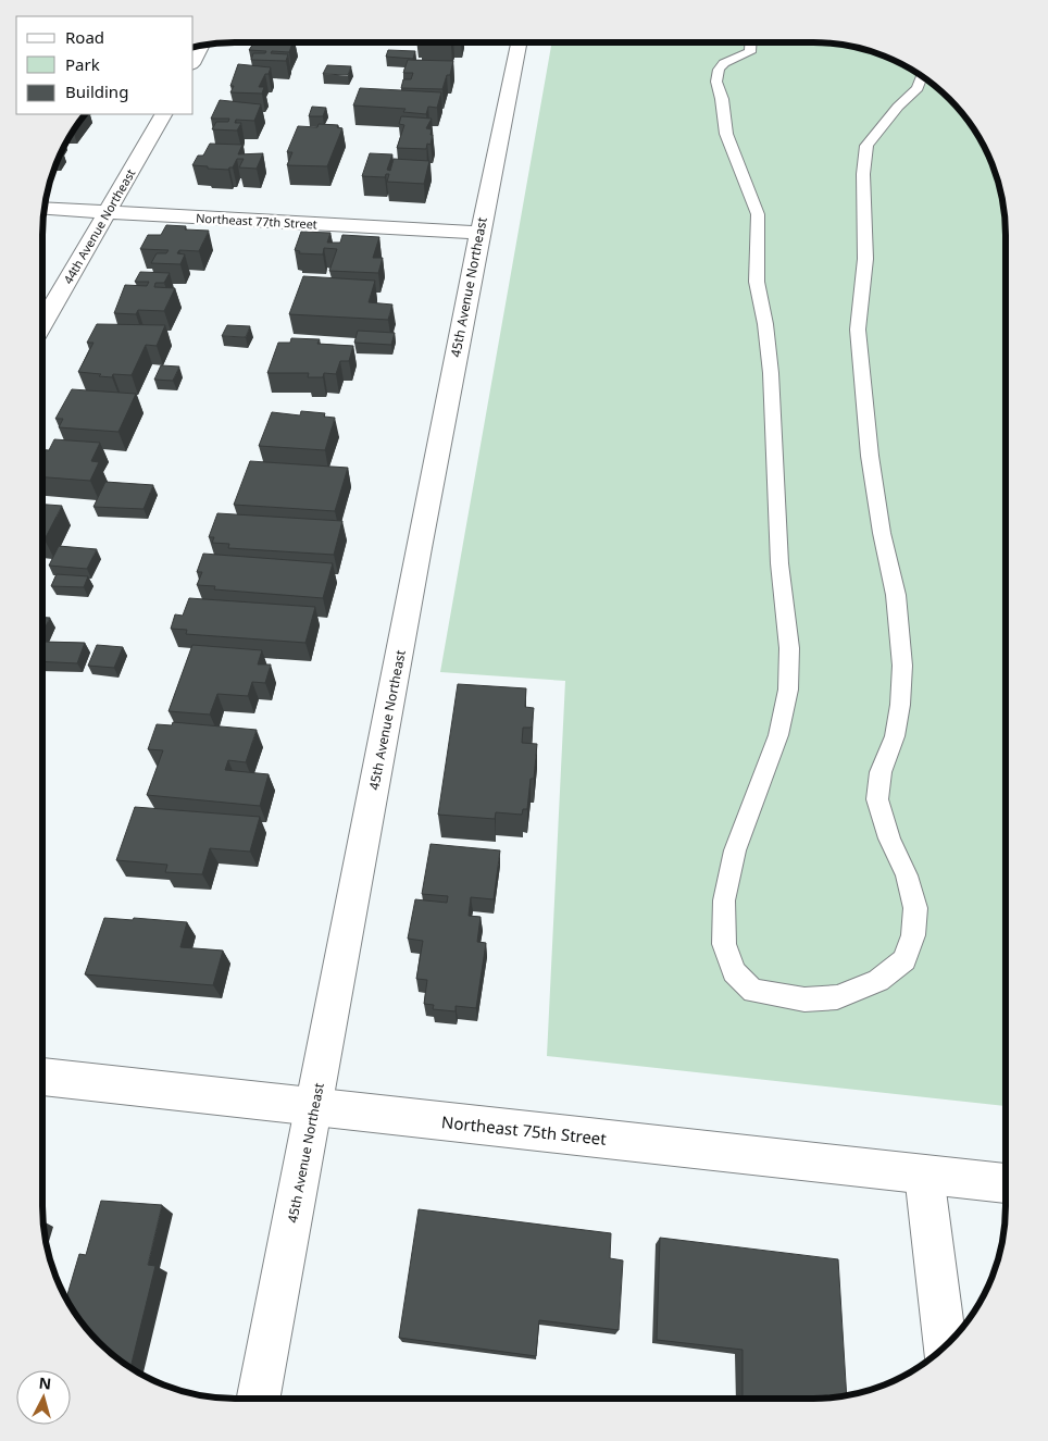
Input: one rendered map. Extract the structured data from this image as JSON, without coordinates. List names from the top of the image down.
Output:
{
  "streets": {
    "street": [
      "Northeast 77th Street",
      "44th Avenue Northeast",
      "45th Avenue Northeast",
      "Northeast 75th Street"
    ]
  },
  "crossings": [
    ["Northeast 77th Street", "44th Avenue Northeast"],
    ["Northeast 77th Street", "45th Avenue Northeast"],
    ["45th Avenue Northeast", "Northeast 75th Street"]
  ],
  "legend": ["Road", "Park", "Building"],
  "north": "top"
}
